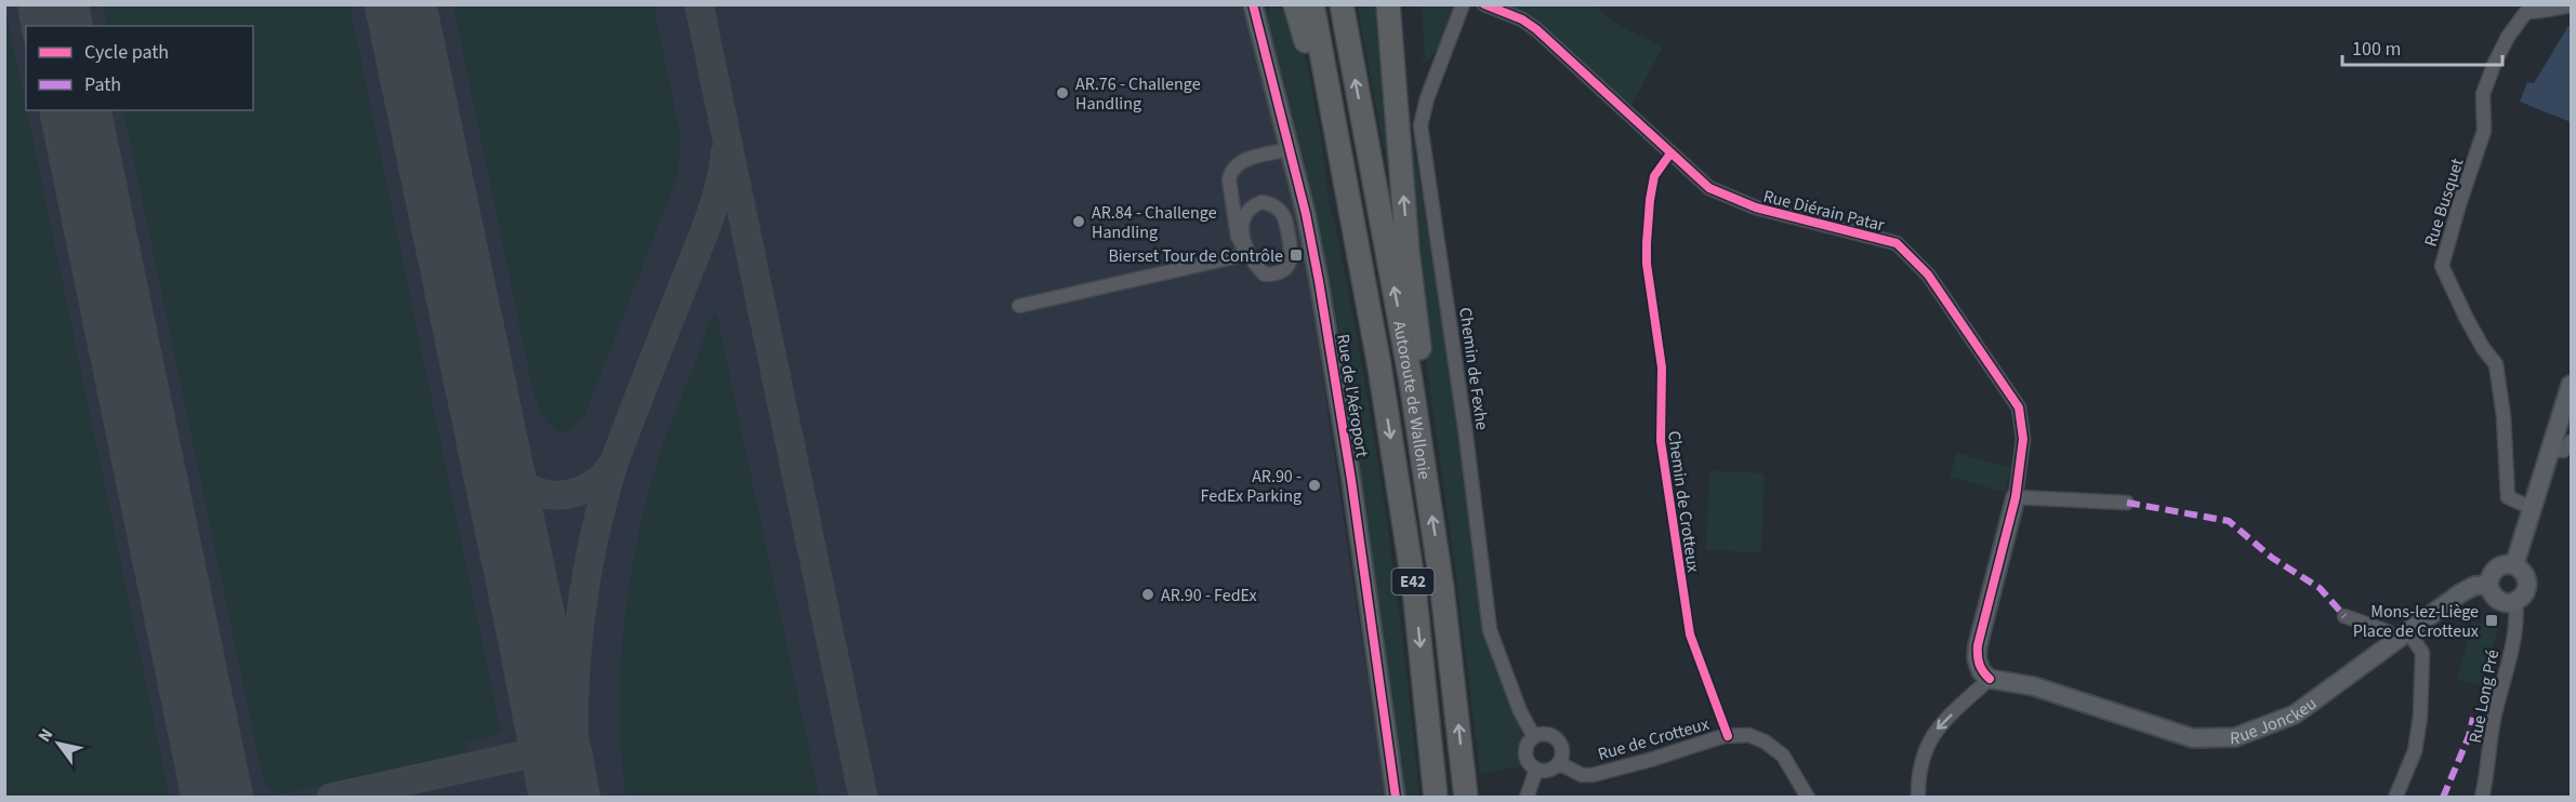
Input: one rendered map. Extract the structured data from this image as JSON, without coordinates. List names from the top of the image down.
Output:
{
  "streets": {
    "highway": ["Autoroute de Wallonie", "E42"],
    "street": [
      "Rue Busquet",
      "Rue Diérain Patar",
      "Chemin de Fexhe",
      "Rue de l'Aéroport",
      "Rue Long Pré",
      "Rue Jonckeu",
      "Rue de Crotteux"
    ],
    "cycle path": ["Chemin de Crotteux"]
  },
  "crossings": [
    ["Rue Diérain Patar", "Rue Jonckeu"],
    ["Chemin de Fexhe", "Rue de Crotteux"],
    ["Rue Long Pré", "Rue Jonckeu"]
  ],
  "places": {
    "other": [
      "AR.76 - Challenge Handling",
      "AR.84 - Challenge Handling",
      "AR.90 - FedEx Parking",
      "AR.90 - FedEx"
    ],
    "transit": ["Bierset Tour de Contrôle", "Mons-lez-Liège Place de Crotteux"]
  },
  "legend": ["Cycle path", "Path"],
  "scale_bar": "100 m",
  "north": "top left"
}
